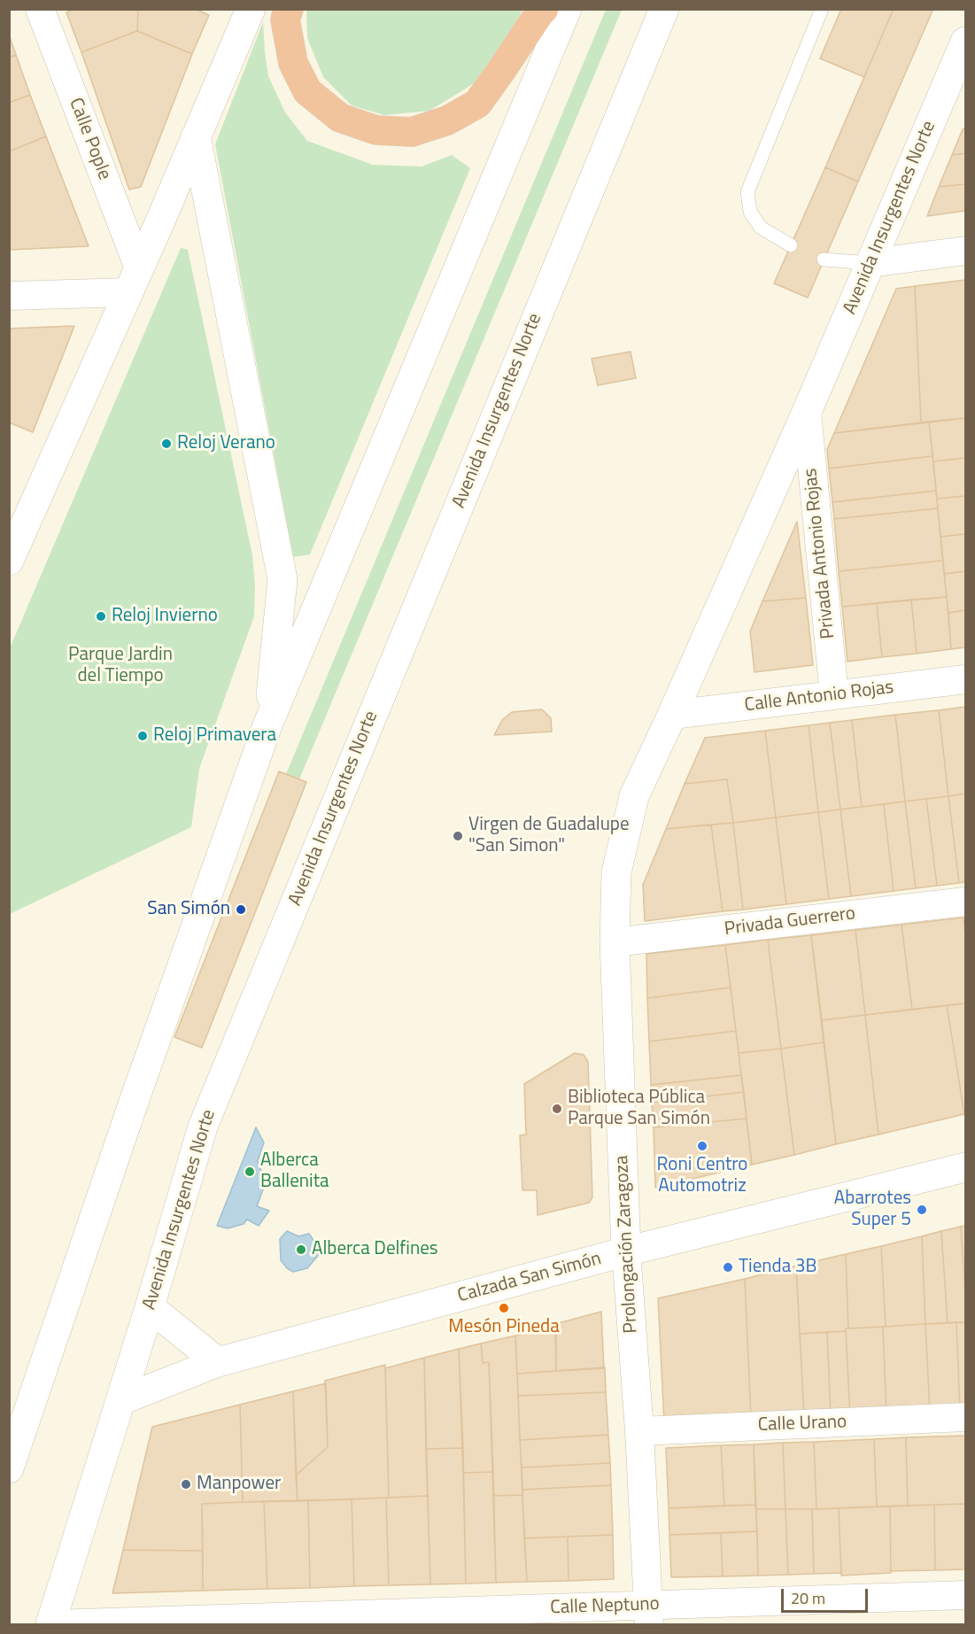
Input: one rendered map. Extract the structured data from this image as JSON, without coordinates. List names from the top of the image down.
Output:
{
  "streets": {
    "main road": ["Avenida Insurgentes Norte", "Prolongación Zaragoza", "Calzada San Simón"],
    "street": [
      "Calle Pople",
      "Privada Antonio Rojas",
      "Calle Antonio Rojas",
      "Privada Guerrero",
      "Calle Urano",
      "Calle Neptuno"
    ]
  },
  "crossings": [
    ["Avenida Insurgentes Norte", "Privada Antonio Rojas"],
    ["Avenida Insurgentes Norte", "Calle Antonio Rojas"],
    ["Avenida Insurgentes Norte", "Prolongación Zaragoza"],
    ["Avenida Insurgentes Norte", "Calzada San Simón"],
    ["Avenida Insurgentes Norte", "Calle Neptuno"],
    ["Privada Antonio Rojas", "Calle Antonio Rojas"],
    ["Calle Antonio Rojas", "Prolongación Zaragoza"],
    ["Privada Guerrero", "Prolongación Zaragoza"],
    ["Prolongación Zaragoza", "Calzada San Simón"],
    ["Prolongación Zaragoza", "Calle Urano"],
    ["Prolongación Zaragoza", "Calle Neptuno"]
  ],
  "parks": ["Parque Jardin del Tiempo"],
  "places": [
    "Reloj Verano",
    "Reloj Invierno",
    "Reloj Primavera",
    "Virgen de Guadalupe \"San Simon\"",
    "San Simón",
    "Biblioteca Pública Parque San Simón",
    "Roni Centro Automotriz",
    "Alberca Ballenita",
    "Abarrotes Super 5",
    "Alberca Delfines",
    "Tienda 3B",
    "Mesón Pineda",
    "Manpower"
  ],
  "scale_bar": "20 m"
}
